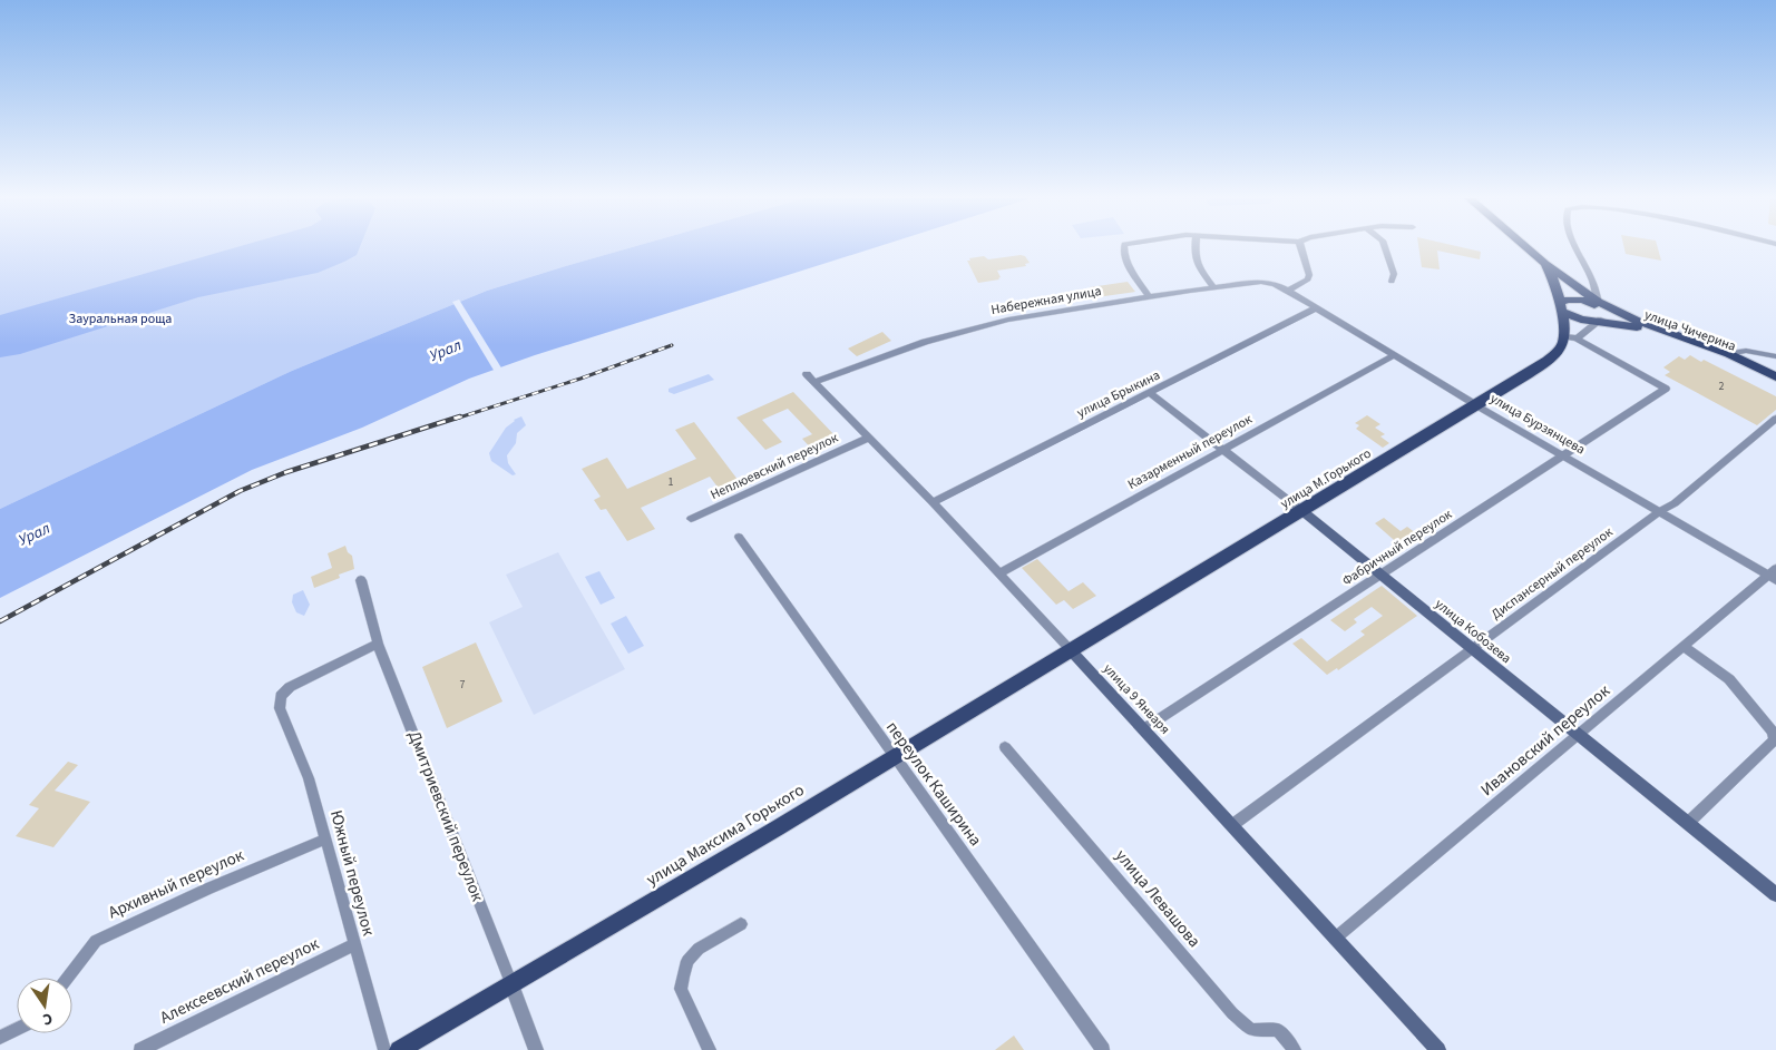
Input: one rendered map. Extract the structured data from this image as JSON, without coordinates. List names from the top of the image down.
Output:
{
  "streets": {
    "main road": [
      "улица Чичерина",
      "улица М.Горького",
      "улица Кобозева",
      "улица 9 Января",
      "улица Максима Горького"
    ],
    "street": [
      "Набережная улица",
      "улица Брыкина",
      "улица Бурзянцева",
      "Казарменный переулок",
      "Неплюевский переулок",
      "Фабричный переулок",
      "Диспансерный переулок",
      "Ивановский переулок",
      "переулок Каширина",
      "Дмитриевский переулок",
      "Южный переулок",
      "Архивный переулок",
      "улица Левашова",
      "Алексеевский переулок"
    ]
  },
  "crossings": [
    ["Набережная улица", "улица Бурзянцева"],
    ["Набережная улица", "улица 9 Января"],
    ["улица Брыкина", "улица Бурзянцева"],
    ["улица Брыкина", "улица Кобозева"],
    ["улица Брыкина", "улица 9 Января"],
    ["улица Бурзянцева", "Казарменный переулок"],
    ["улица Бурзянцева", "улица М.Горького"],
    ["улица Бурзянцева", "Фабричный переулок"],
    ["улица Бурзянцева", "Диспансерный переулок"],
    ["улица Бурзянцева", "Ивановский переулок"],
    ["Казарменный переулок", "улица Кобозева"],
    ["Казарменный переулок", "улица 9 Января"],
    ["Неплюевский переулок", "улица 9 Января"],
    ["улица М.Горького", "улица Кобозева"],
    ["улица М.Горького", "улица 9 Января"],
    ["улица М.Горького", "улица Максима Горького"],
    ["Фабричный переулок", "улица Кобозева"],
    ["Фабричный переулок", "улица 9 Января"],
    ["Диспансерный переулок", "улица Кобозева"],
    ["Диспансерный переулок", "улица 9 Января"],
    ["улица Кобозева", "Ивановский переулок"],
    ["улица 9 Января", "Ивановский переулок"],
    ["улица 9 Января", "улица Максима Горького"],
    ["переулок Каширина", "улица Максима Горького"],
    ["Дмитриевский переулок", "улица Максима Горького"],
    ["Южный переулок", "Архивный переулок"],
    ["Южный переулок", "Алексеевский переулок"]
  ],
  "water": ["Урал"],
  "parks": ["Зауральная роща"],
  "house_numbers": ["2", "1", "7"],
  "north": "bottom"
}
